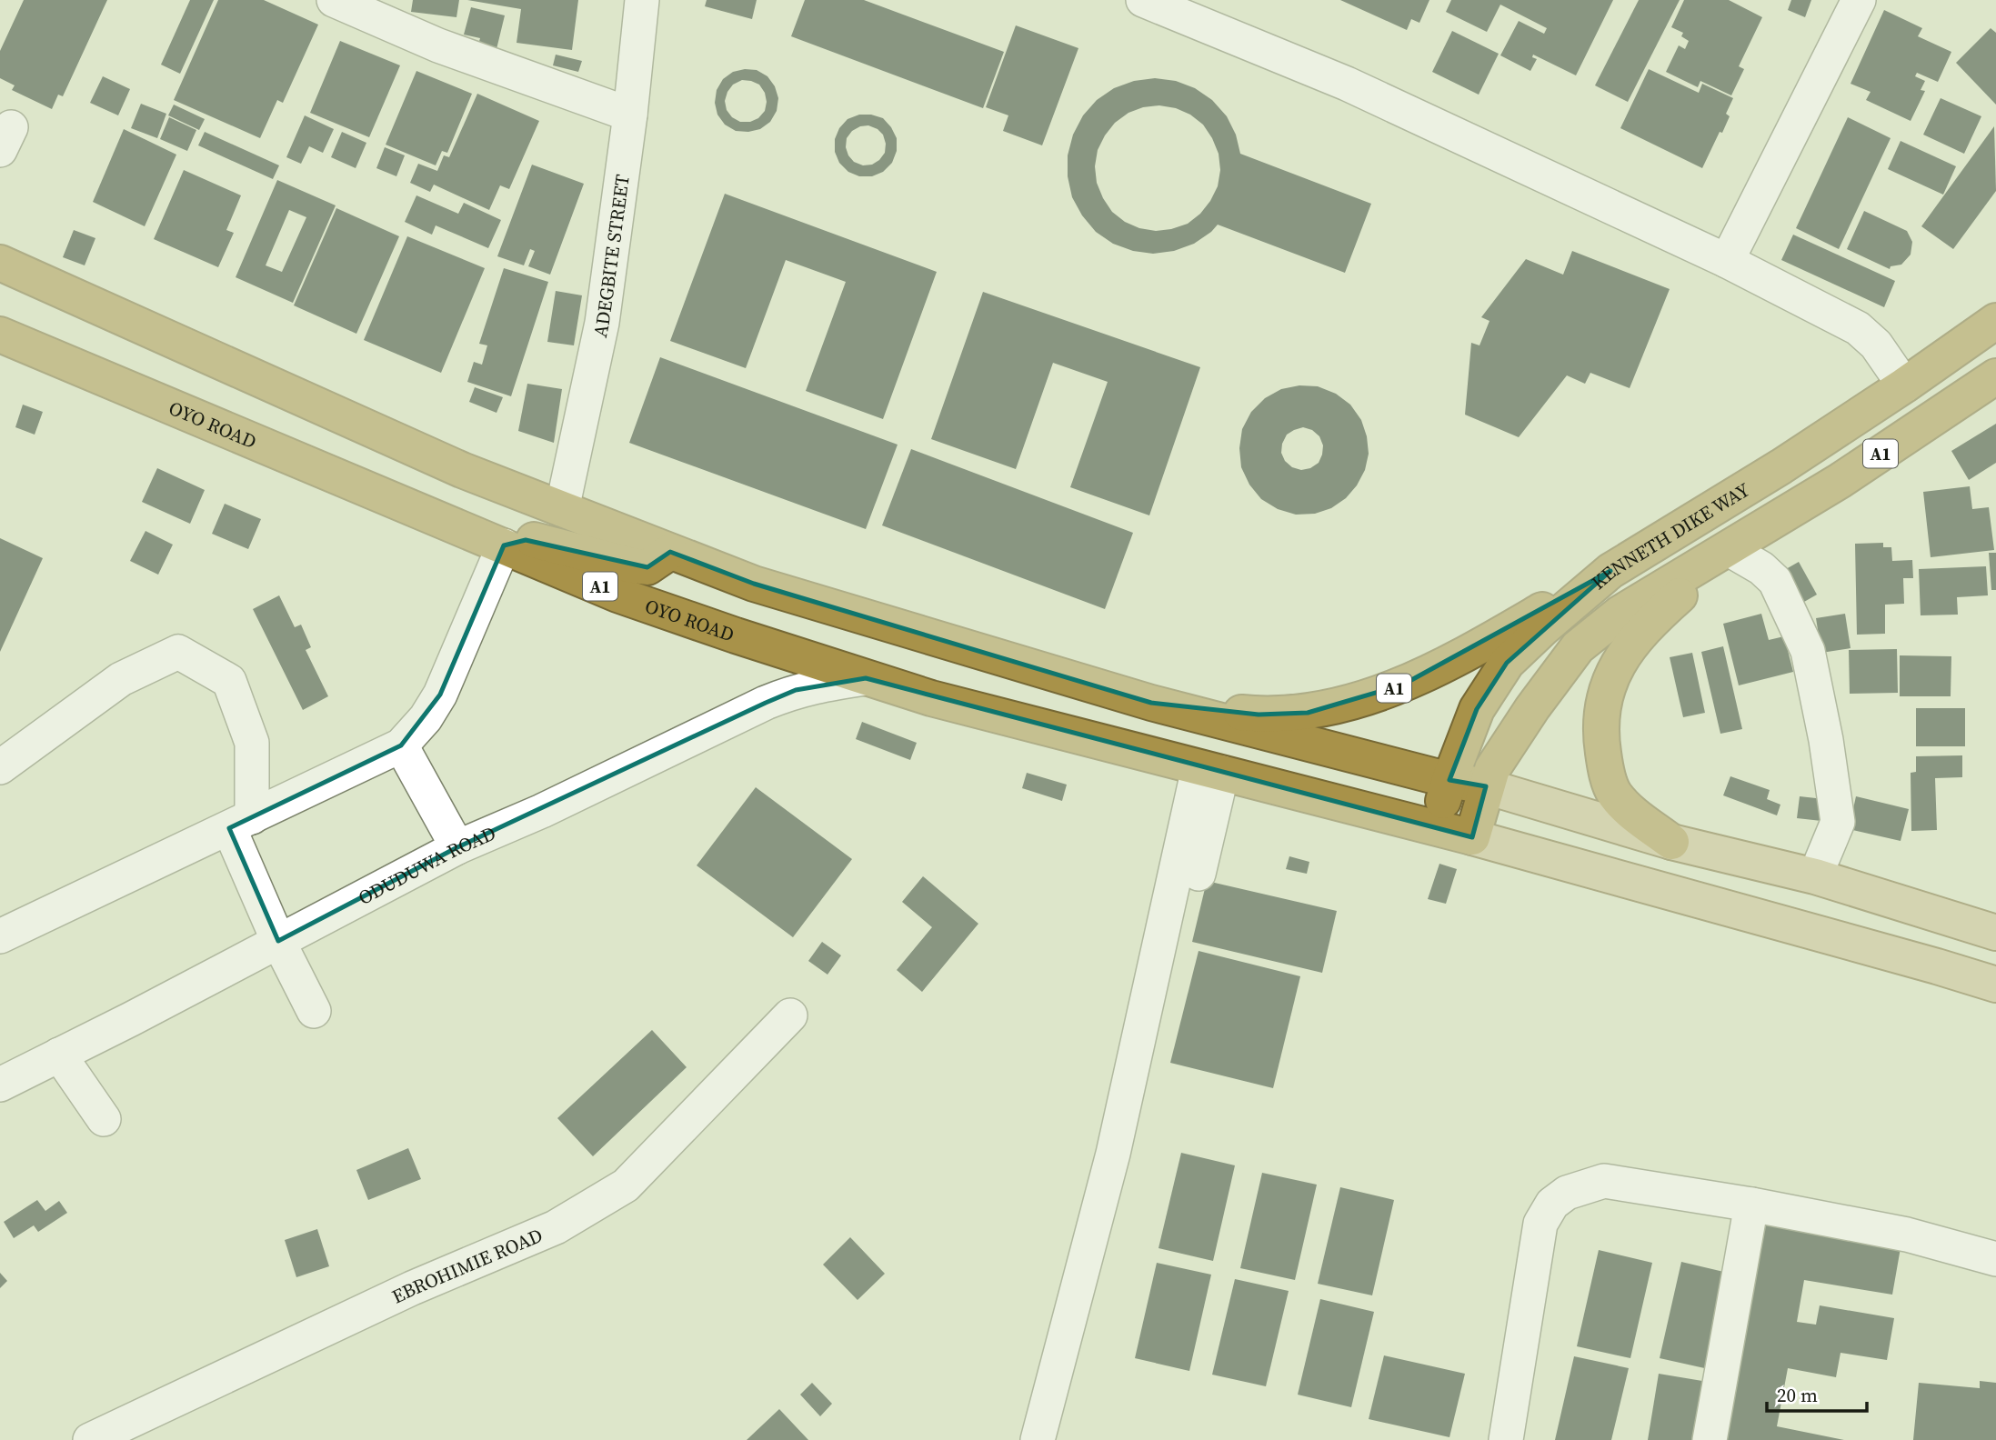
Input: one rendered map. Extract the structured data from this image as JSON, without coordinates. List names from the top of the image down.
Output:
{
  "streets": {
    "highway": ["OYO ROAD", "A1", "KENNETH DIKE WAY"],
    "street": ["ADEGBITE STREET", "ODUDUWA ROAD", "EBROHIMIE ROAD"]
  },
  "crossings": [
    ["ADEGBITE STREET", "A1"],
    ["OYO ROAD", "A1"],
    ["OYO ROAD", "ODUDUWA ROAD"],
    ["A1", "KENNETH DIKE WAY"]
  ],
  "scale_bar": "20 m"
}
